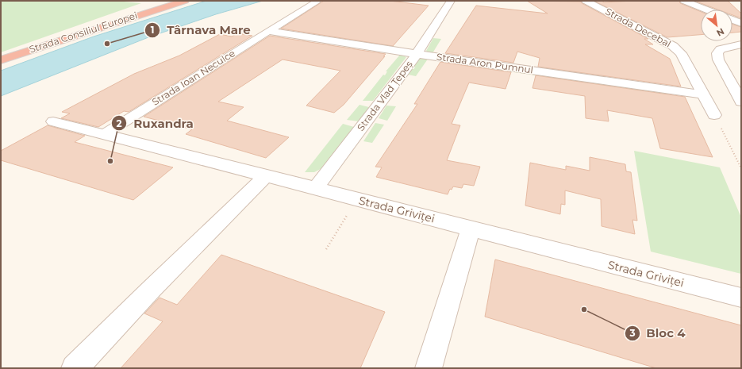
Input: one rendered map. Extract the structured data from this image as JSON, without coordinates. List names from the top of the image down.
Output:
{
  "streets": {
    "highway": ["Strada Consiliul Europei"],
    "street": [
      "Strada Decebal",
      "Strada Aron Pumnul",
      "Strada Ioan Neculce",
      "Strada Vlad Țepeș",
      "Strada Griviței"
    ]
  },
  "crossings": [
    ["Strada Decebal", "Strada Aron Pumnul"],
    ["Strada Aron Pumnul", "Strada Ioan Neculce"],
    ["Strada Aron Pumnul", "Strada Vlad Țepeș"],
    ["Strada Ioan Neculce", "Strada Griviței"],
    ["Strada Vlad Țepeș", "Strada Griviței"]
  ],
  "places": ["Târnava Mare", "Ruxandra", "Bloc 4"],
  "north": "bottom right"
}
